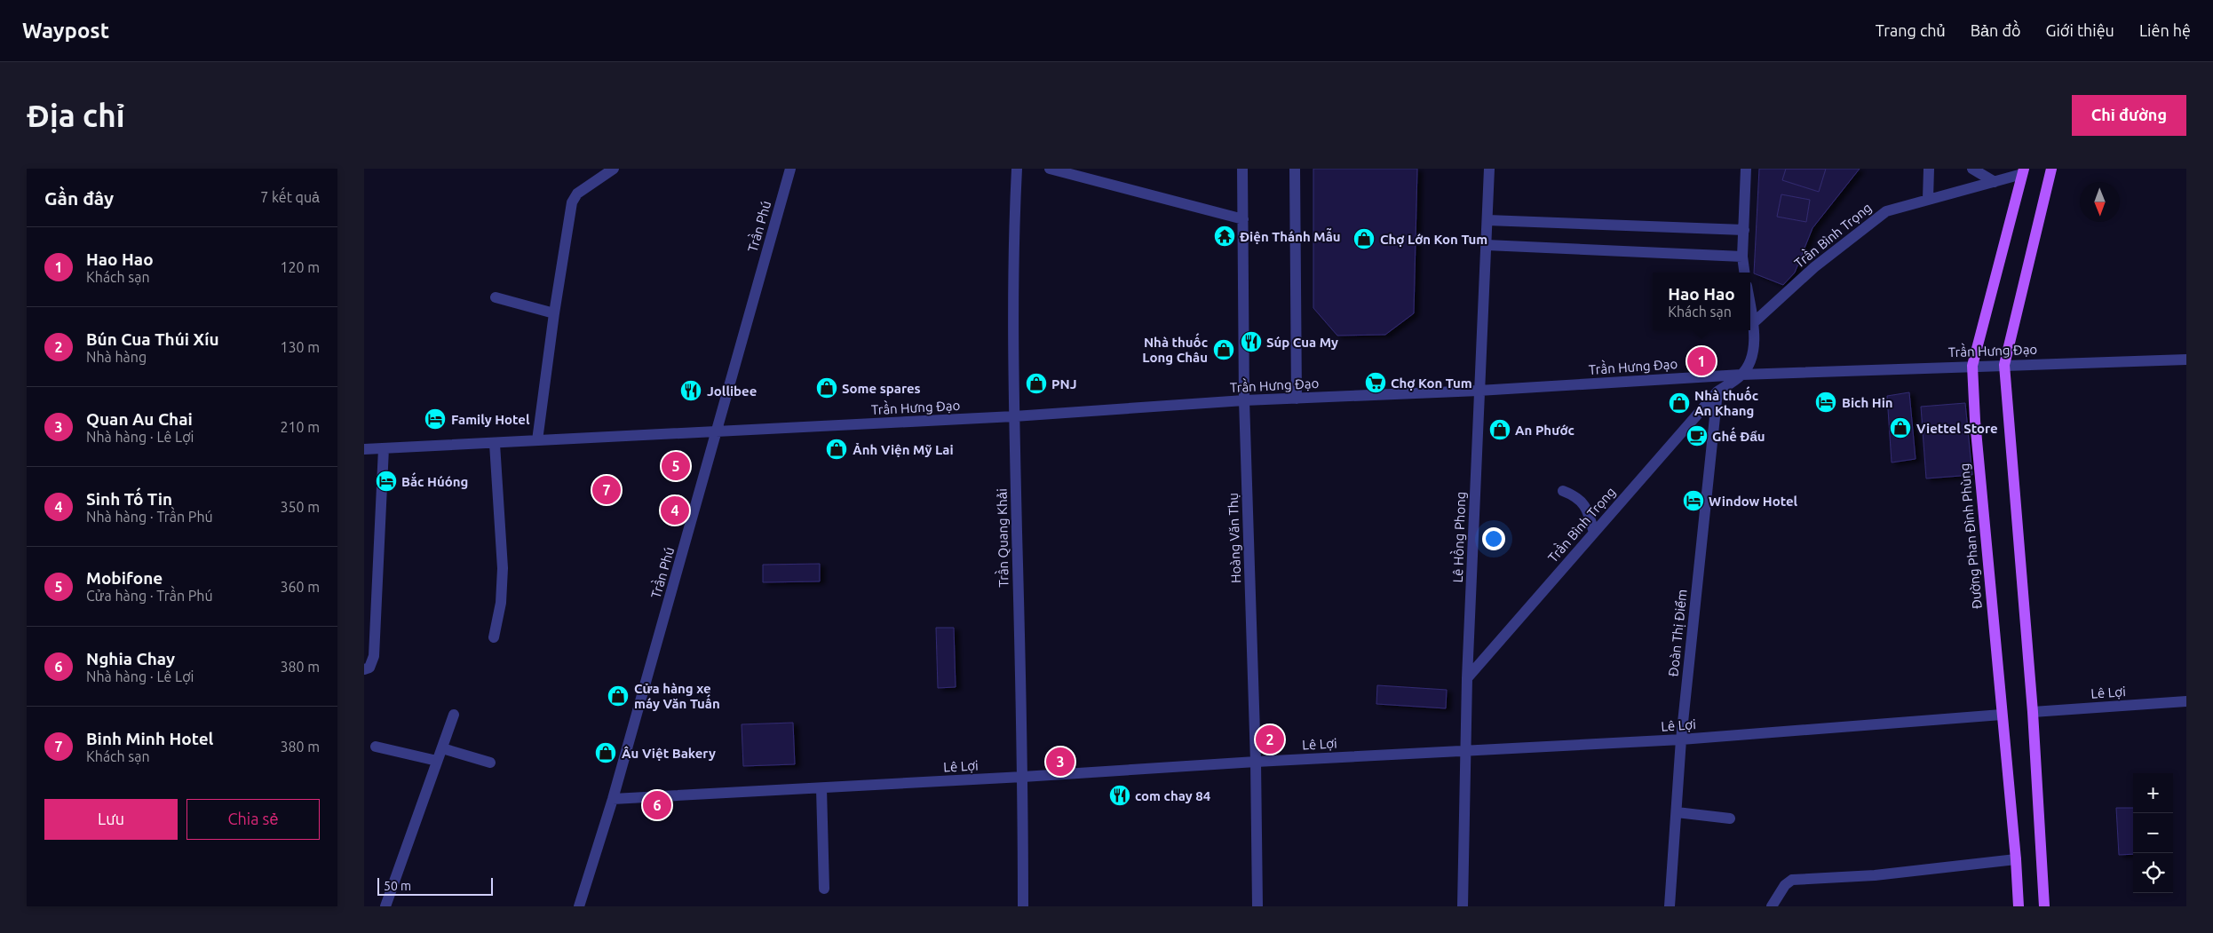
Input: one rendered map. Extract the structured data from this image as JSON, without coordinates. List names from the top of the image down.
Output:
{
  "streets": {
    "main road": ["Đường Phan Đình Phùng"],
    "street": [
      "Trần Phú",
      "Trần Bình Trọng",
      "Trần Hưng Đạo",
      "Lê Hồng Phong",
      "Trần Quang Khải",
      "Hoàng Văn Thụ",
      "Đoàn Thị Điểm",
      "Lê Lợi"
    ]
  },
  "crossings": [
    ["Trần Phú", "Trần Hưng Đạo"],
    ["Trần Phú", "Lê Lợi"],
    ["Trần Bình Trọng", "Đường Phan Đình Phùng"],
    ["Trần Bình Trọng", "Lê Hồng Phong"],
    ["Trần Bình Trọng", "Đoàn Thị Điểm"],
    ["Trần Hưng Đạo", "Đường Phan Đình Phùng"],
    ["Trần Hưng Đạo", "Lê Hồng Phong"],
    ["Trần Hưng Đạo", "Trần Quang Khải"],
    ["Trần Hưng Đạo", "Hoàng Văn Thụ"],
    ["Đường Phan Đình Phùng", "Lê Lợi"],
    ["Lê Hồng Phong", "Lê Lợi"],
    ["Trần Quang Khải", "Lê Lợi"],
    ["Hoàng Văn Thụ", "Lê Lợi"],
    ["Đoàn Thị Điểm", "Lê Lợi"]
  ],
  "places": {
    "temple": ["Điện Thánh Mẫu"],
    "shop": [
      "Chợ Lớn Kon Tum",
      "Nhà thuốc Long Châu",
      "PNJ",
      "Some spares",
      "Nhà thuốc An Khang",
      "Viettel Store",
      "An Phước",
      "Ảnh Viện Mỹ Lai",
      "Cửa hàng xe máy Văn Tuấn",
      "Âu Việt Bakery"
    ],
    "restaurant": ["Súp Cua My", "Jollibee", "com chay 84"],
    "supermarket": ["Chợ Kon Tum"],
    "hotel": [
      "Bich Hin",
      "Family Hotel",
      "Bắc Húóng",
      "Window Hotel"
    ],
    "cafe": ["Ghế Đẩu"]
  },
  "scale_bar": "50 m",
  "north": "bottom",
  "page": {
    "header": "Waypost",
    "nav": [
      "Trang chủ",
      "Bản đồ",
      "Giới thiệu",
      "Liên hệ"
    ],
    "buttons": [
      "Chỉ đường",
      ["Lưu", "Chia sẻ"]
    ],
    "title": "Địa chỉ",
    "heading": ["Gần đây", "7 kết quả"],
    "list": [
      {
        "mark": "1",
        "name": "Hao Hao",
        "note": "Khách sạn",
        "value": "120 m"
      },
      {
        "mark": "2",
        "name": "Bún Cua Thúi Xíu",
        "note": "Nhà hàng",
        "value": "130 m"
      },
      {
        "mark": "3",
        "name": "Quan Au Chai",
        "note": "Nhà hàng · Lê Lợi",
        "value": "210 m"
      },
      {
        "mark": "4",
        "name": "Sinh Tố Tin",
        "note": "Nhà hàng · Trần Phú",
        "value": "350 m"
      },
      {
        "mark": "5",
        "name": "Mobifone",
        "note": "Cửa hàng · Trần Phú",
        "value": "360 m"
      },
      {
        "mark": "6",
        "name": "Nghia Chay",
        "note": "Nhà hàng · Lê Lợi",
        "value": "380 m"
      },
      {
        "mark": "7",
        "name": "Binh Minh Hotel",
        "note": "Khách sạn",
        "value": "380 m"
      }
    ],
    "popup": ["Hao Hao", "Khách sạn"],
    "pins": [
      "1",
      "5",
      "7",
      "4",
      "2",
      "3",
      "6"
    ],
    "map_buttons": ["+", "−"],
    "scale": "50 m"
  }
}
